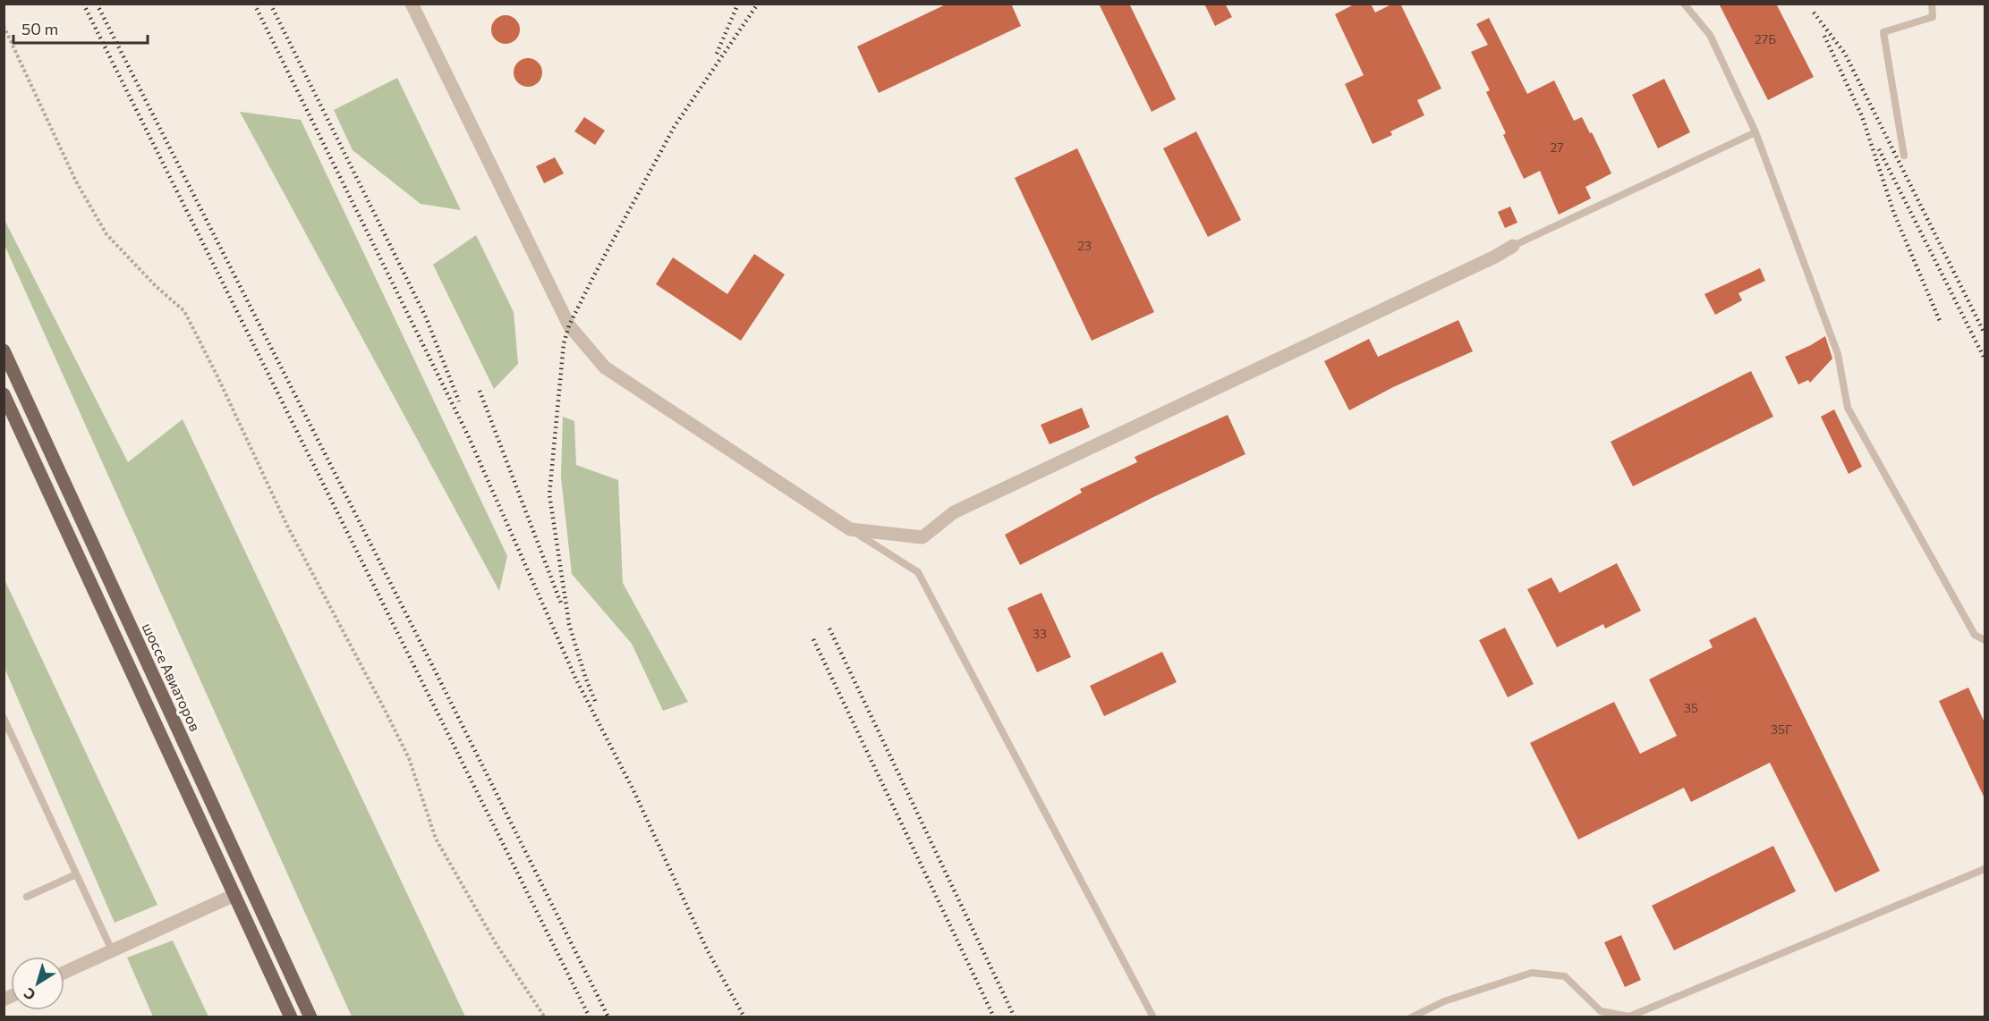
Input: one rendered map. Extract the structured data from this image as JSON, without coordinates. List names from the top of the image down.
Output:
{
  "streets": {
    "main road": ["шоссе Авиаторов"]
  },
  "house_numbers": [
    "27Б",
    "27",
    "23",
    "33",
    "35",
    "35Г"
  ],
  "scale_bar": "50 m",
  "north": "bottom left"
}
